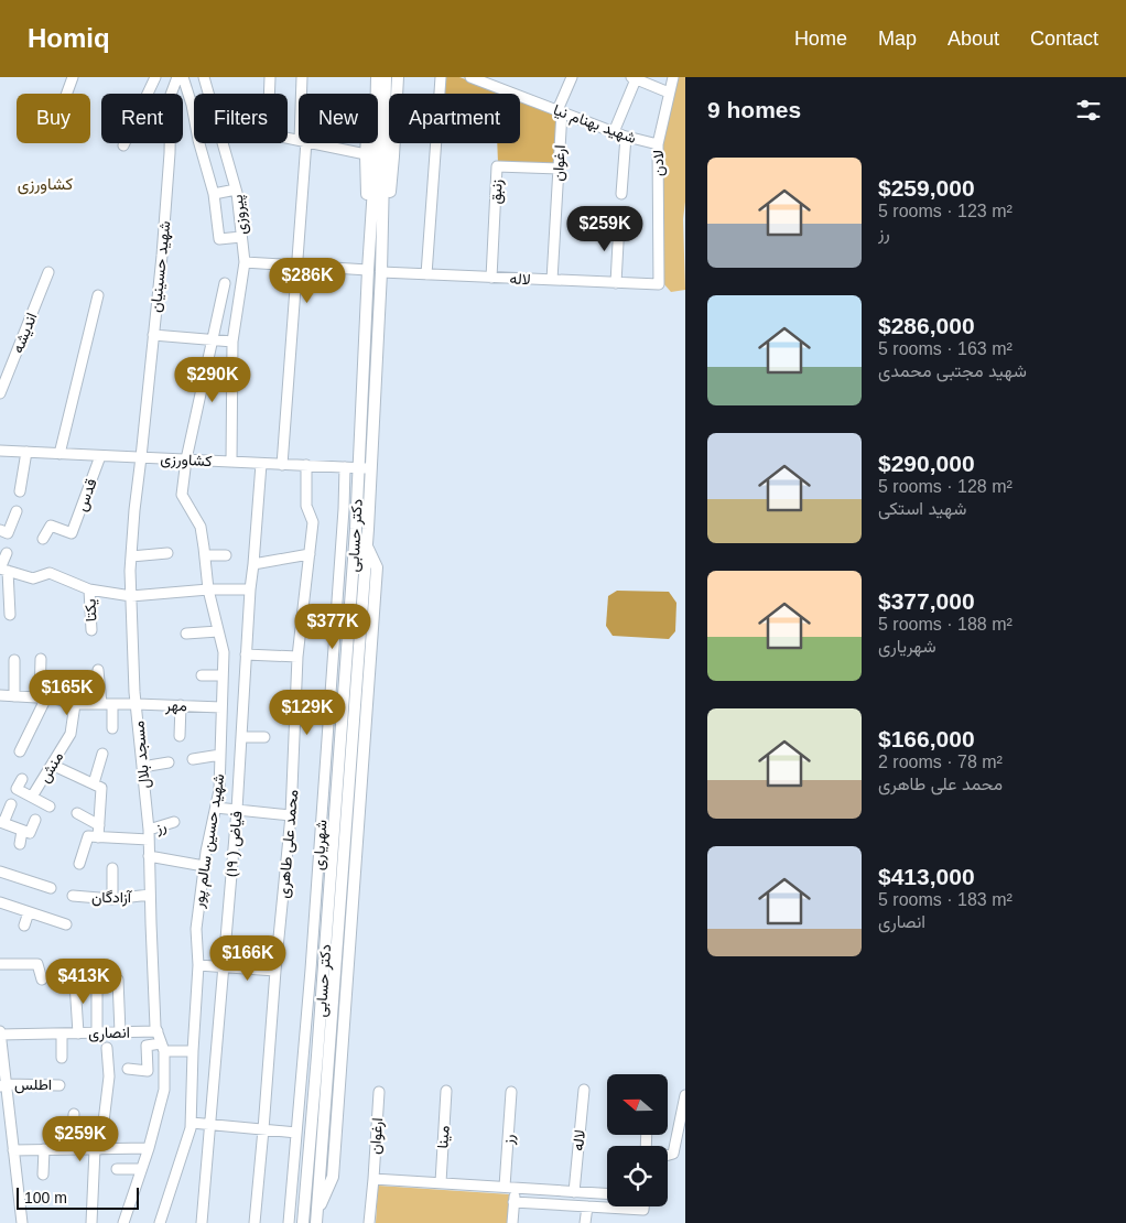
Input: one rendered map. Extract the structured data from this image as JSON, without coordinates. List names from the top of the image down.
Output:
{
  "streets": {
    "main road": ["دکتر حسابی"],
    "street": [
      "شهید بهنام نیا",
      "ارغوان",
      "لادن",
      "زنبق",
      "پیروزی",
      "شهید حسینیان",
      "لاله",
      "اندیشه",
      "کشاورزی",
      "قدس",
      "یکتا",
      "مهر",
      "مسجد بلال",
      "منش",
      "رز",
      "شهید حسین سالم پور",
      "فیاض ( ۱۹)",
      "محمد علی طاهری",
      "شهریاری",
      "آزادگان",
      "انصاری",
      "اطلس",
      "مینا"
    ]
  },
  "crossings": [
    ["شهید بهنام نیا", "ارغوان"],
    ["شهید بهنام نیا", "لادن"],
    ["ارغوان", "زنبق"],
    ["ارغوان", "لاله"],
    ["لادن", "لاله"],
    ["زنبق", "لاله"],
    ["پیروزی", "کشاورزی"],
    ["شهید حسینیان", "کشاورزی"],
    ["شهید حسینیان", "مسجد بلال"],
    ["لاله", "دکتر حسابی"],
    ["کشاورزی", "قدس"],
    ["کشاورزی", "دکتر حسابی"],
    ["کشاورزی", "مسجد بلال"],
    ["کشاورزی", "شهید حسین سالم پور"],
    ["کشاورزی", "فیاض ( ۱۹)"],
    ["کشاورزی", "محمد علی طاهری"],
    ["کشاورزی", "شهریاری"],
    ["مهر", "مسجد بلال"],
    ["مهر", "منش"],
    ["مهر", "شهید حسین سالم پور"],
    ["مسجد بلال", "رز"],
    ["مسجد بلال", "آزادگان"],
    ["مسجد بلال", "انصاری"]
  ],
  "districts": ["کشاورزی"],
  "scale_bar": "100 m",
  "north": "left",
  "page": {
    "header": "Homiq",
    "nav": [
      "Home",
      "Map",
      "About",
      "Contact"
    ],
    "heading": "9 homes",
    "chip": [
      "Buy",
      "Rent",
      "Filters",
      "New",
      "Apartment"
    ],
    "list": [
      {
        "name": "$259,000",
        "note": "5 rooms · 123 m² · رز"
      },
      {
        "name": "$286,000",
        "note": "5 rooms · 163 m² · شهید مجتبی محمدی"
      },
      {
        "name": "$290,000",
        "note": "5 rooms · 128 m² · شهید استکی"
      },
      {
        "name": "$377,000",
        "note": "5 rooms · 188 m² · شهریاری"
      },
      {
        "name": "$166,000",
        "note": "2 rooms · 78 m² · محمد علی طاهری"
      },
      {
        "name": "$413,000",
        "note": "5 rooms · 183 m² · انصاری"
      }
    ],
    "price": [
      "$259K",
      "$286K",
      "$290K",
      "$377K",
      "$165K",
      "$129K",
      "$166K",
      "$413K",
      "$259K"
    ],
    "scale": "100 m"
  }
}
